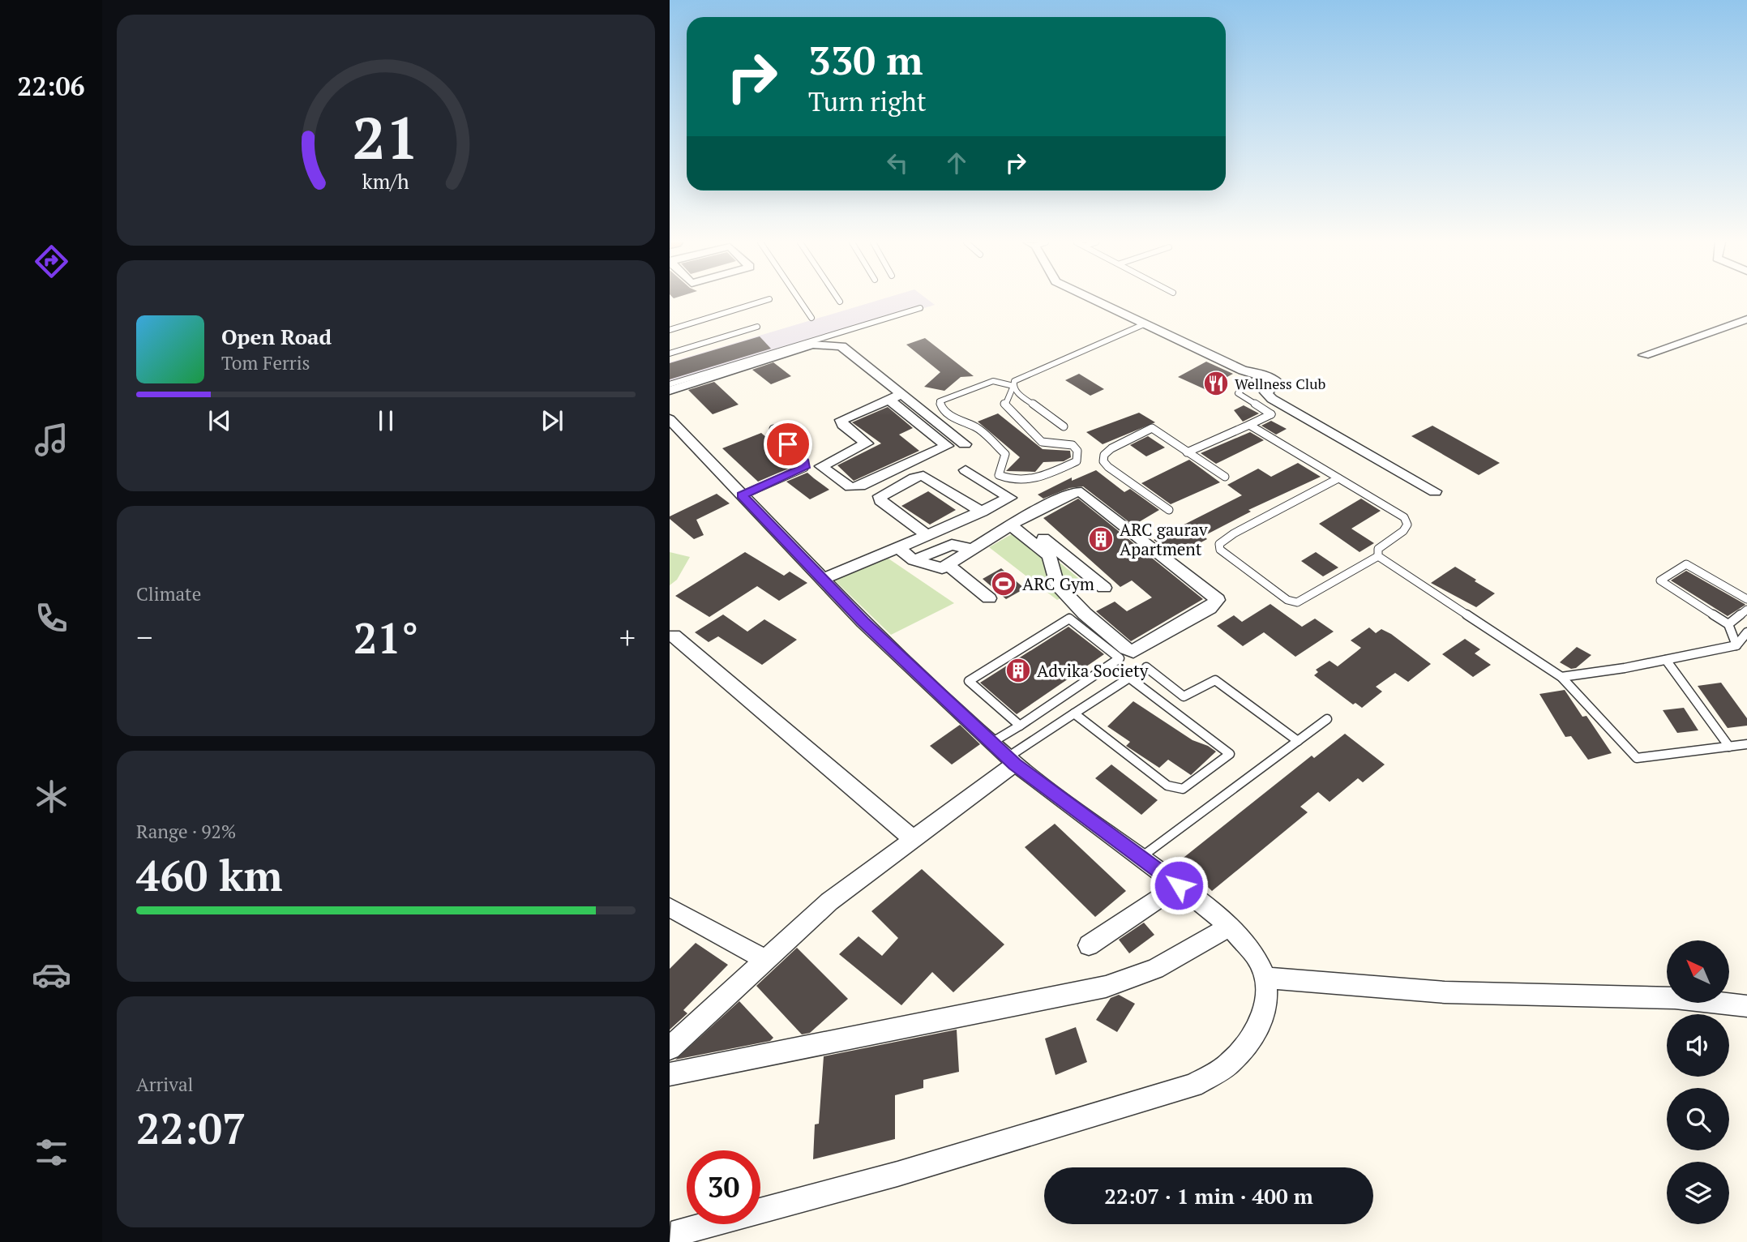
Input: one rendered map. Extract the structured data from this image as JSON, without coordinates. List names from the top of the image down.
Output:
{
  "places": {
    "restaurant": ["Wellness Club"],
    "building": ["ARC gaurav Apartment", "Advika Society"],
    "sports": ["ARC Gym"]
  },
  "north": "top left",
  "page": {
    "tabs": "22:06",
    "turn": ["330 m", "Turn right"],
    "song": ["Open Road", "Tom Ferris"],
    "tile": [
      "Climate",
      ["Range · 92%", "460 km"],
      ["Arrival", "22:07"]
    ],
    "heat": ["−", "21°", "+"],
    "limit": "30",
    "trip": "22:07 · 1 min · 400 m",
    "gauge": ["21", "km/h"]
  }
}
